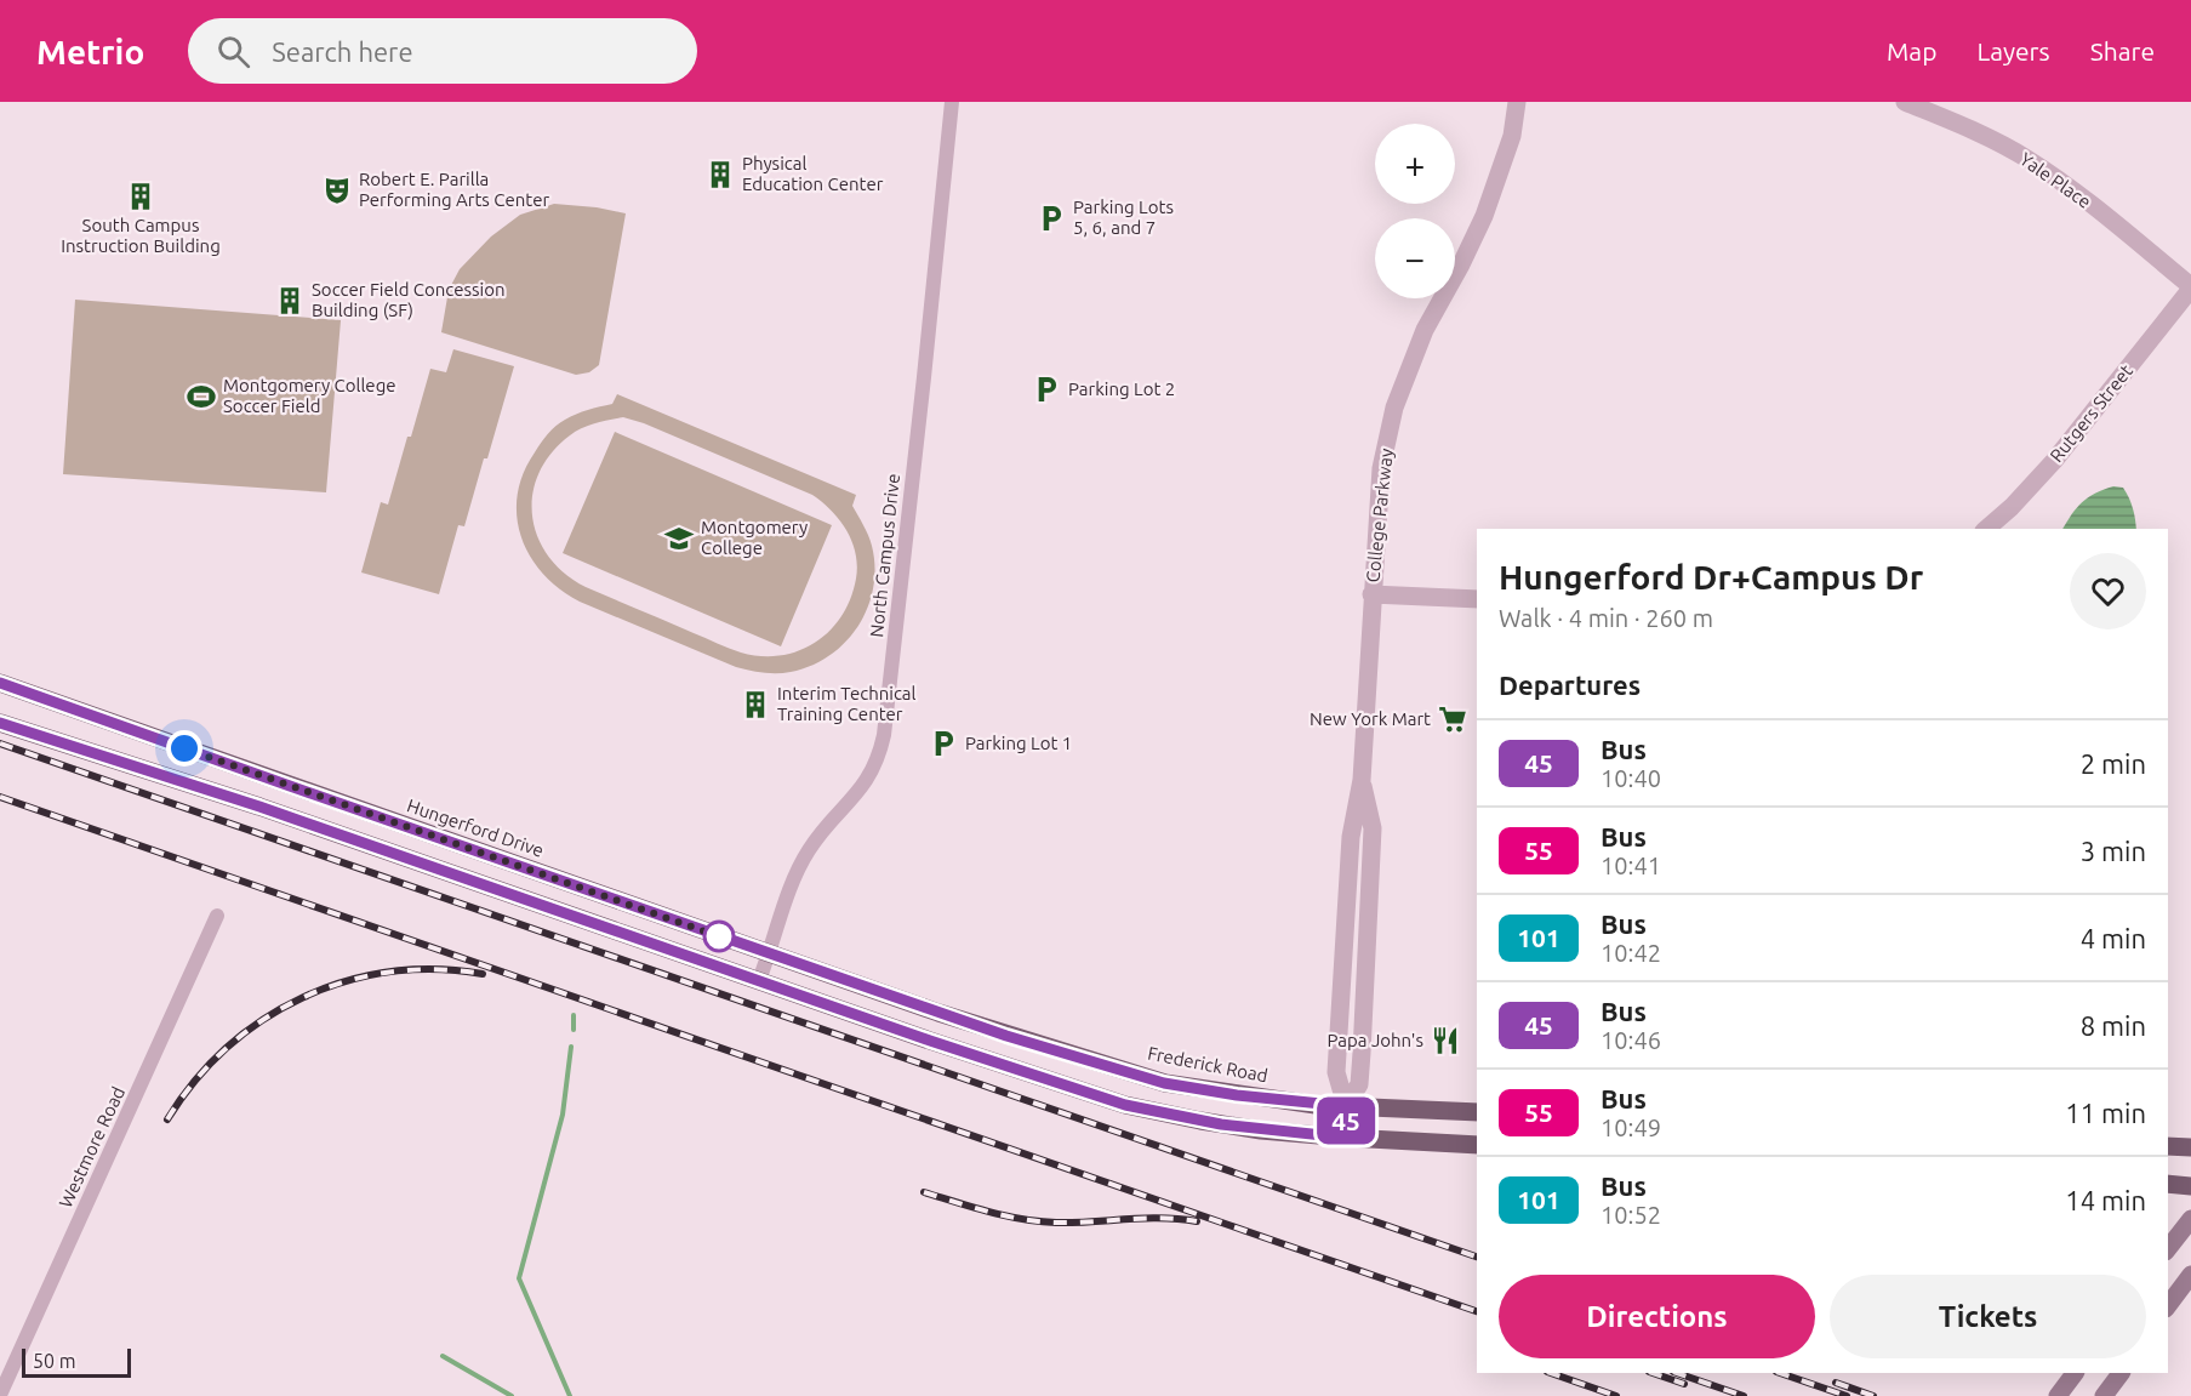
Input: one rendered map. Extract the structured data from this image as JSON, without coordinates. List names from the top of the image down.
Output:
{
  "streets": {
    "main road": ["Hungerford Drive", "Frederick Road"],
    "street": [
      "Yale Place",
      "Rutgers Street",
      "College Parkway",
      "North Campus Drive",
      "Westmore Road"
    ]
  },
  "crossings": [
    ["Yale Place", "Rutgers Street"],
    ["College Parkway", "Frederick Road"],
    ["North Campus Drive", "Hungerford Drive"],
    ["Hungerford Drive", "Frederick Road"]
  ],
  "places": {
    "building": [
      "Physical Education Center",
      "South Campus Instruction Building",
      "Soccer Field Concession Building (SF)",
      "Interim Technical Training Center"
    ],
    "theatre": ["Robert E. Parilla Performing Arts Center"],
    "parking": ["Parking Lots 5, 6, and 7", "Parking Lot 2", "Parking Lot 1"],
    "sports": ["Montgomery College Soccer Field"],
    "school or university": ["Montgomery College"],
    "supermarket": ["New York Mart"],
    "restaurant": ["Papa John's"]
  },
  "lines": ["bus line 45"],
  "scale_bar": "50 m",
  "page": {
    "header": "Metrio",
    "search": "Search here",
    "nav": ["Map", "Layers", "Share"],
    "on_map": "45",
    "map_buttons": ["+", "−"],
    "heading": [
      ["Hungerford Dr+Campus Dr", "Walk · 4 min · 260 m"],
      "Departures"
    ],
    "list": [
      {
        "mark": "45",
        "name": "Bus",
        "note": "10:40",
        "value": "2 min"
      },
      {
        "mark": "55",
        "name": "Bus",
        "note": "10:41",
        "value": "3 min"
      },
      {
        "mark": "101",
        "name": "Bus",
        "note": "10:42",
        "value": "4 min"
      },
      {
        "mark": "45",
        "name": "Bus",
        "note": "10:46",
        "value": "8 min"
      },
      {
        "mark": "55",
        "name": "Bus",
        "note": "10:49",
        "value": "11 min"
      },
      {
        "mark": "101",
        "name": "Bus",
        "note": "10:52",
        "value": "14 min"
      }
    ],
    "buttons": ["Directions", "Tickets"],
    "scale": "50 m"
  }
}
